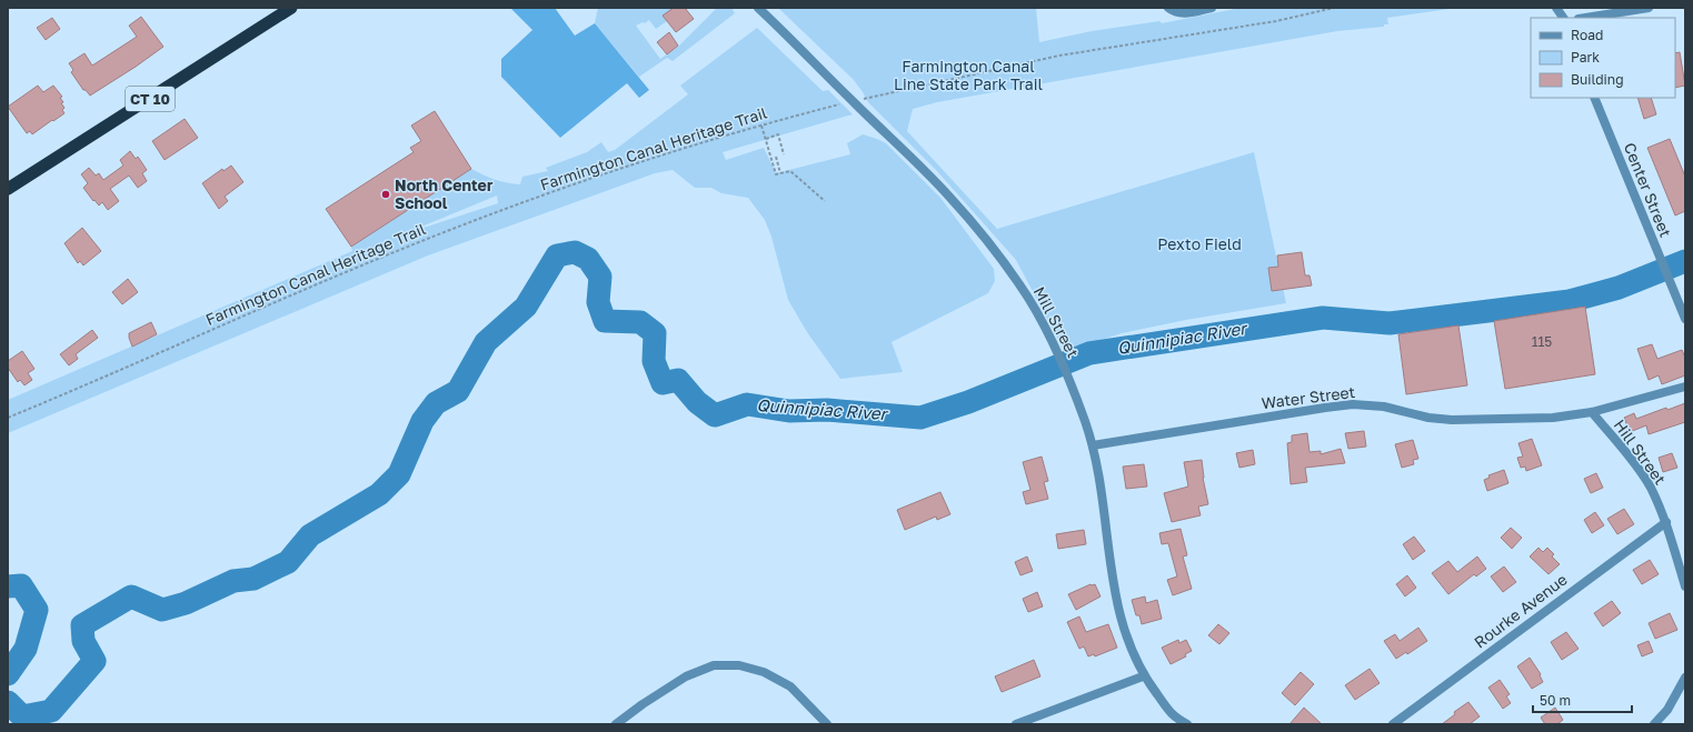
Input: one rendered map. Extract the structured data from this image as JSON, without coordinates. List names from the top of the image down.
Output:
{
  "streets": {
    "highway": ["CT 10"],
    "street": [
      "Center Street",
      "Mill Street",
      "Water Street",
      "Hill Street",
      "Rourke Avenue"
    ],
    "path": ["Farmington Canal Heritage Trail"]
  },
  "crossings": [
    ["Mill Street", "Water Street"],
    ["Water Street", "Hill Street"],
    ["Hill Street", "Rourke Avenue"]
  ],
  "water": ["Quinnipiac River"],
  "parks": ["Farmington Canal Line State Park Trail", "Pexto Field"],
  "places": ["North Center School"],
  "house_numbers": ["115"],
  "legend": ["Road", "Park", "Building"],
  "scale_bar": "50 m"
}
